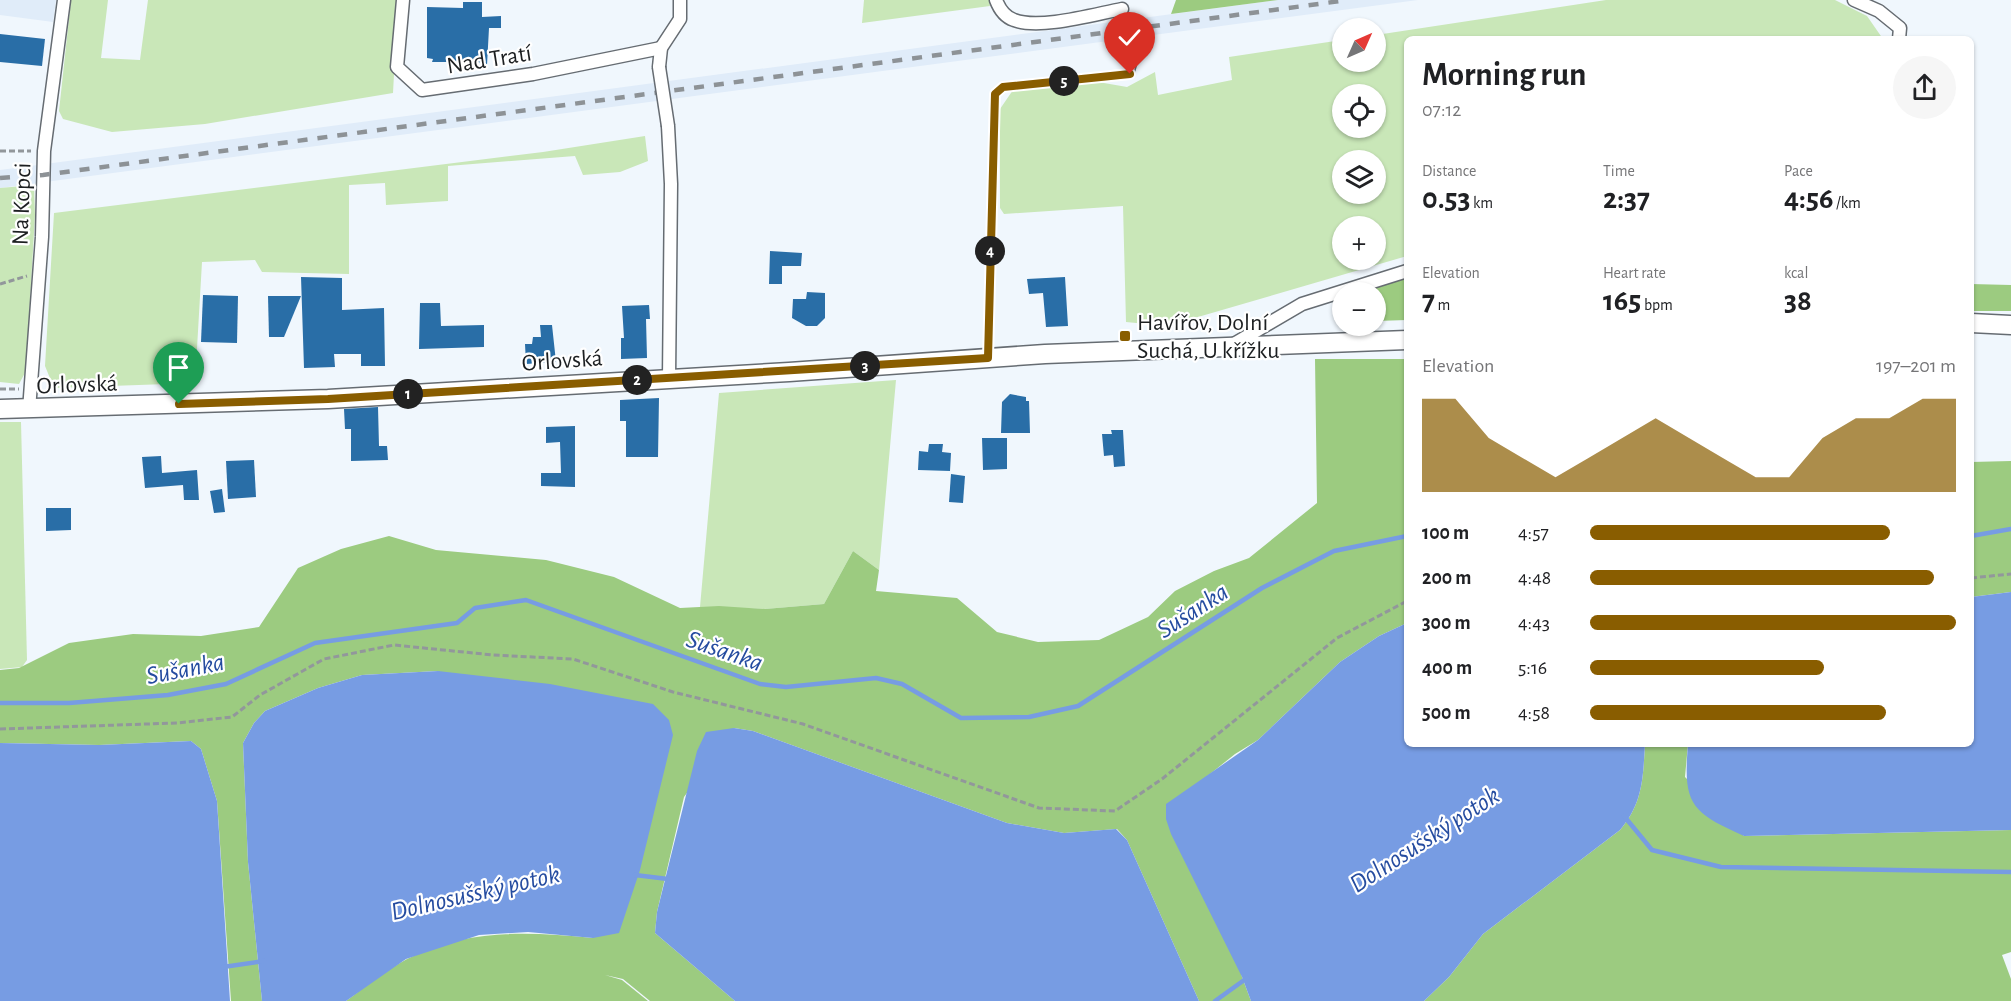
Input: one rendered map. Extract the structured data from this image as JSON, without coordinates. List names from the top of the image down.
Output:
{
  "streets": {
    "main road": ["Orlovská"],
    "street": ["Nad Tratí", "Na Kopci"]
  },
  "crossings": [
    ["Na Kopci", "Orlovská"]
  ],
  "water": ["Sušanka", "Dolnosušský potok"],
  "places": {
    "transit": ["Havířov, Dolní Suchá, U křížku"]
  },
  "north": "top right",
  "page": {
    "map_buttons": ["+", "−"],
    "heading": ["Morning run", "07:12"],
    "pins": [
      "5",
      "4",
      "3",
      "2",
      "1"
    ],
    "stats": [
      ["Distance", "0.53 km"],
      ["Time", "2:37"],
      ["Pace", "4:56 /km"],
      ["Elevation", "7 m"],
      ["Heart rate", "165 bpm"],
      ["kcal", "38"]
    ],
    "chart": ["Elevation", "197–201 m"],
    "list": [
      {
        "name": "100 m",
        "note": "4:57"
      },
      {
        "name": "200 m",
        "note": "4:48"
      },
      {
        "name": "300 m",
        "note": "4:43"
      },
      {
        "name": "400 m",
        "note": "5:16"
      },
      {
        "name": "500 m",
        "note": "4:58"
      }
    ]
  }
}
